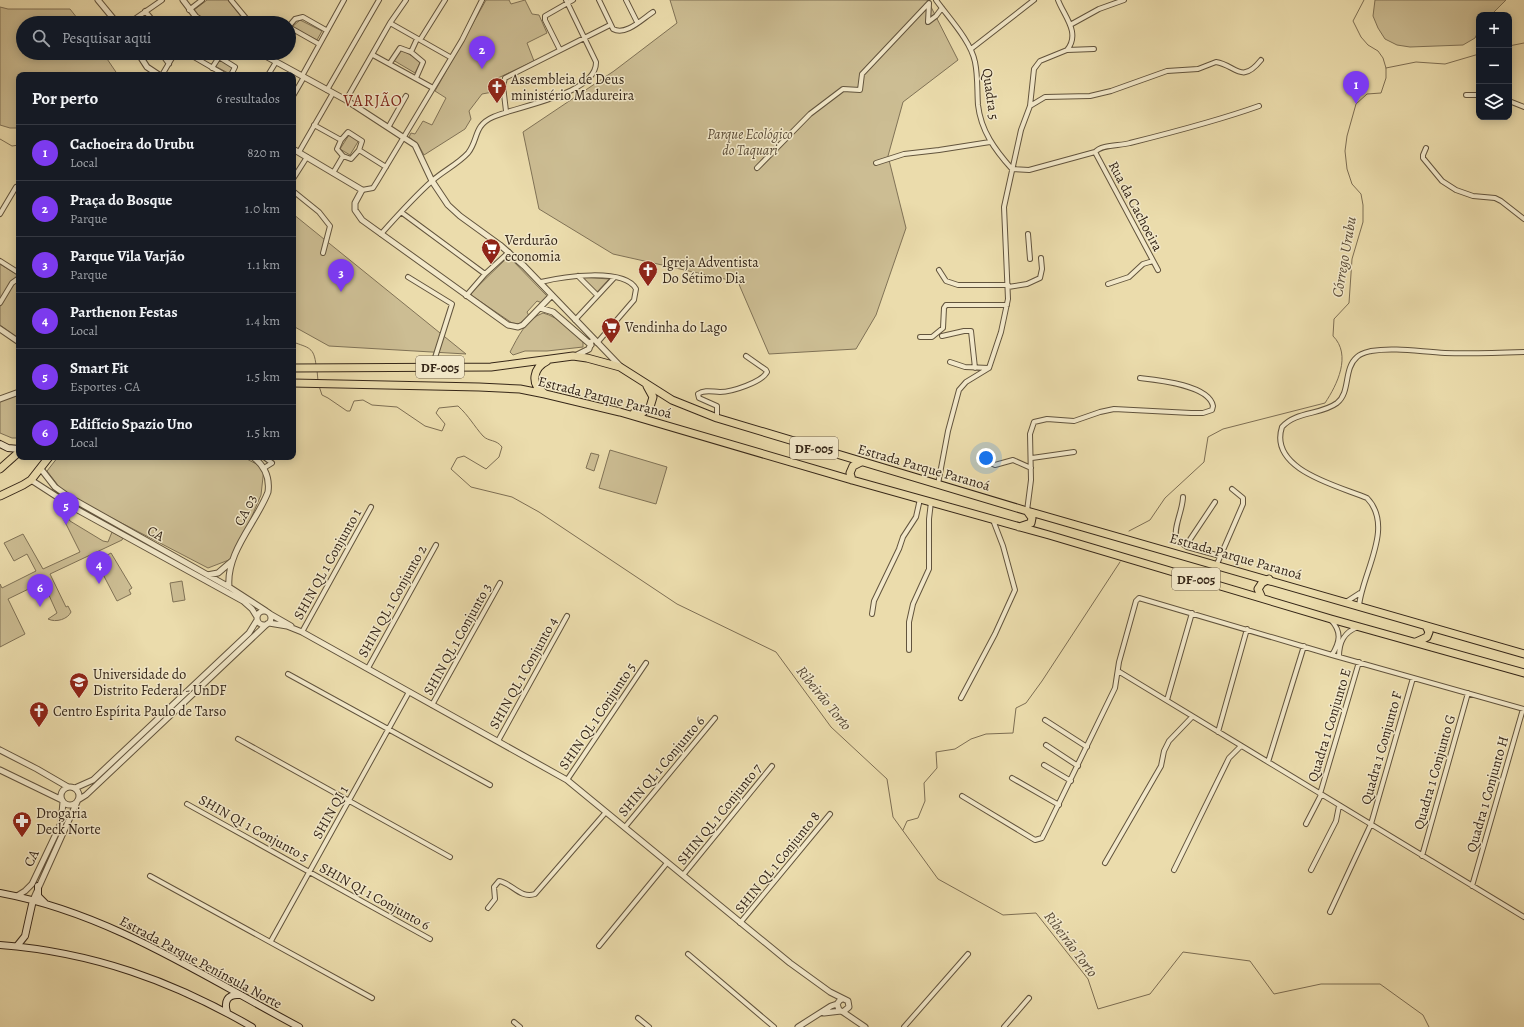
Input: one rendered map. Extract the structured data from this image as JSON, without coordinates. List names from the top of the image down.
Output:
{
  "streets": {
    "main road": ["DF-005", "Estrada Parque Paranoá", "Estrada Parque Península Norte"],
    "street": [
      "Quadra 5",
      "Rua da Cachoeira",
      "CA 03",
      "CA",
      "SHIN QL 1 Conjunto 1",
      "SHIN QL 1 Conjunto 2",
      "SHIN QL 1 Conjunto 3",
      "SHIN QL 1 Conjunto 4",
      "SHIN QL 1 Conjunto 5",
      "Quadra 1 Conjunto E",
      "Quadra 1 Conjunto F",
      "SHIN QL 1 Conjunto 6",
      "Quadra 1 Conjunto G",
      "Quadra 1 Conjunto H",
      "SHIN QI 1",
      "SHIN QL 1 Conjunto 7",
      "SHIN QI 1 Conjunto 5",
      "SHIN QL 1 Conjunto 8",
      "SHIN QI 1 Conjunto 6"
    ]
  },
  "crossings": [
    ["CA 03", "CA"],
    ["CA", "Estrada Parque Península Norte"],
    ["SHIN QI 1", "SHIN QI 1 Conjunto 5"],
    ["SHIN QI 1", "SHIN QI 1 Conjunto 6"],
    ["SHIN QI 1 Conjunto 5", "SHIN QI 1 Conjunto 6"]
  ],
  "districts": ["VARJÃO"],
  "water": ["Córrego Urubu", "Ribeirão Torto"],
  "parks": ["Parque Ecológico do Taquari"],
  "places": {
    "church": ["Assembleia de Deus ministério Madureira", "Igreja Adventista Do Sétimo Dia", "Centro Espírita Paulo de Tarso"],
    "supermarket": ["Verdurão economia", "Vendinha do Lago"],
    "school or university": ["Universidade do Distrito Federal - UnDF"],
    "pharmacy": ["Drogaria Deck Norte"]
  },
  "page": {
    "map_buttons": ["+", "−"],
    "search": "Pesquisar aqui",
    "pins": [
      "2",
      "1",
      "3",
      "5",
      "4",
      "6"
    ],
    "heading": ["Por perto", "6 resultados"],
    "list": [
      {
        "mark": "1",
        "name": "Cachoeira do Urubu",
        "note": "Local",
        "value": "820 m"
      },
      {
        "mark": "2",
        "name": "Praça do Bosque",
        "note": "Parque",
        "value": "1.0 km"
      },
      {
        "mark": "3",
        "name": "Parque Vila Varjão",
        "note": "Parque",
        "value": "1.1 km"
      },
      {
        "mark": "4",
        "name": "Parthenon Festas",
        "note": "Local",
        "value": "1.4 km"
      },
      {
        "mark": "5",
        "name": "Smart Fit",
        "note": "Esportes · CA",
        "value": "1.5 km"
      },
      {
        "mark": "6",
        "name": "Edifício Spazio Uno",
        "note": "Local",
        "value": "1.5 km"
      }
    ]
  }
}
